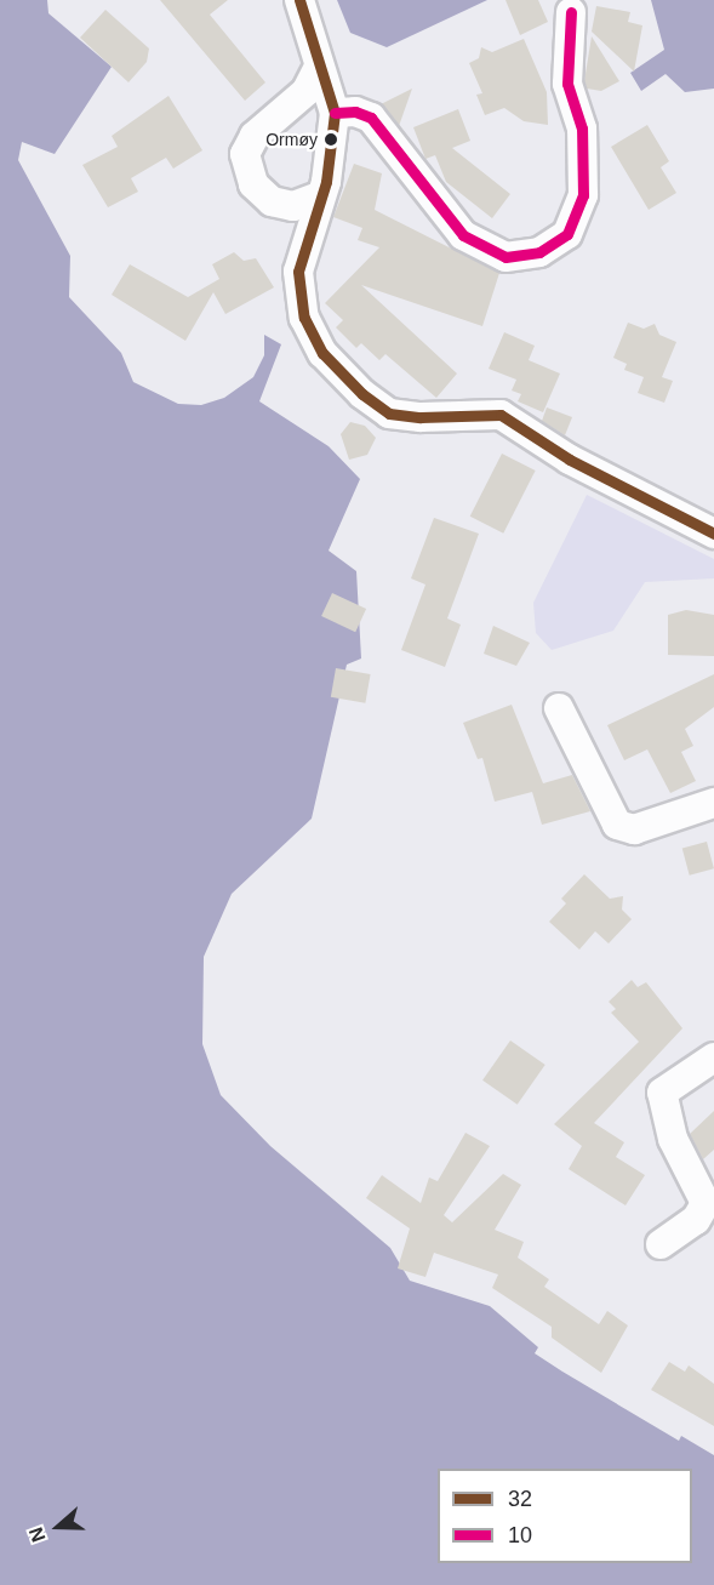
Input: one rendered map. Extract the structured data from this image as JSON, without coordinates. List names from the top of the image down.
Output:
{
  "places": ["Ormøy"],
  "lines": ["transit line 32", "transit line 10"],
  "legend": ["32", "10"],
  "north": "left"
}
